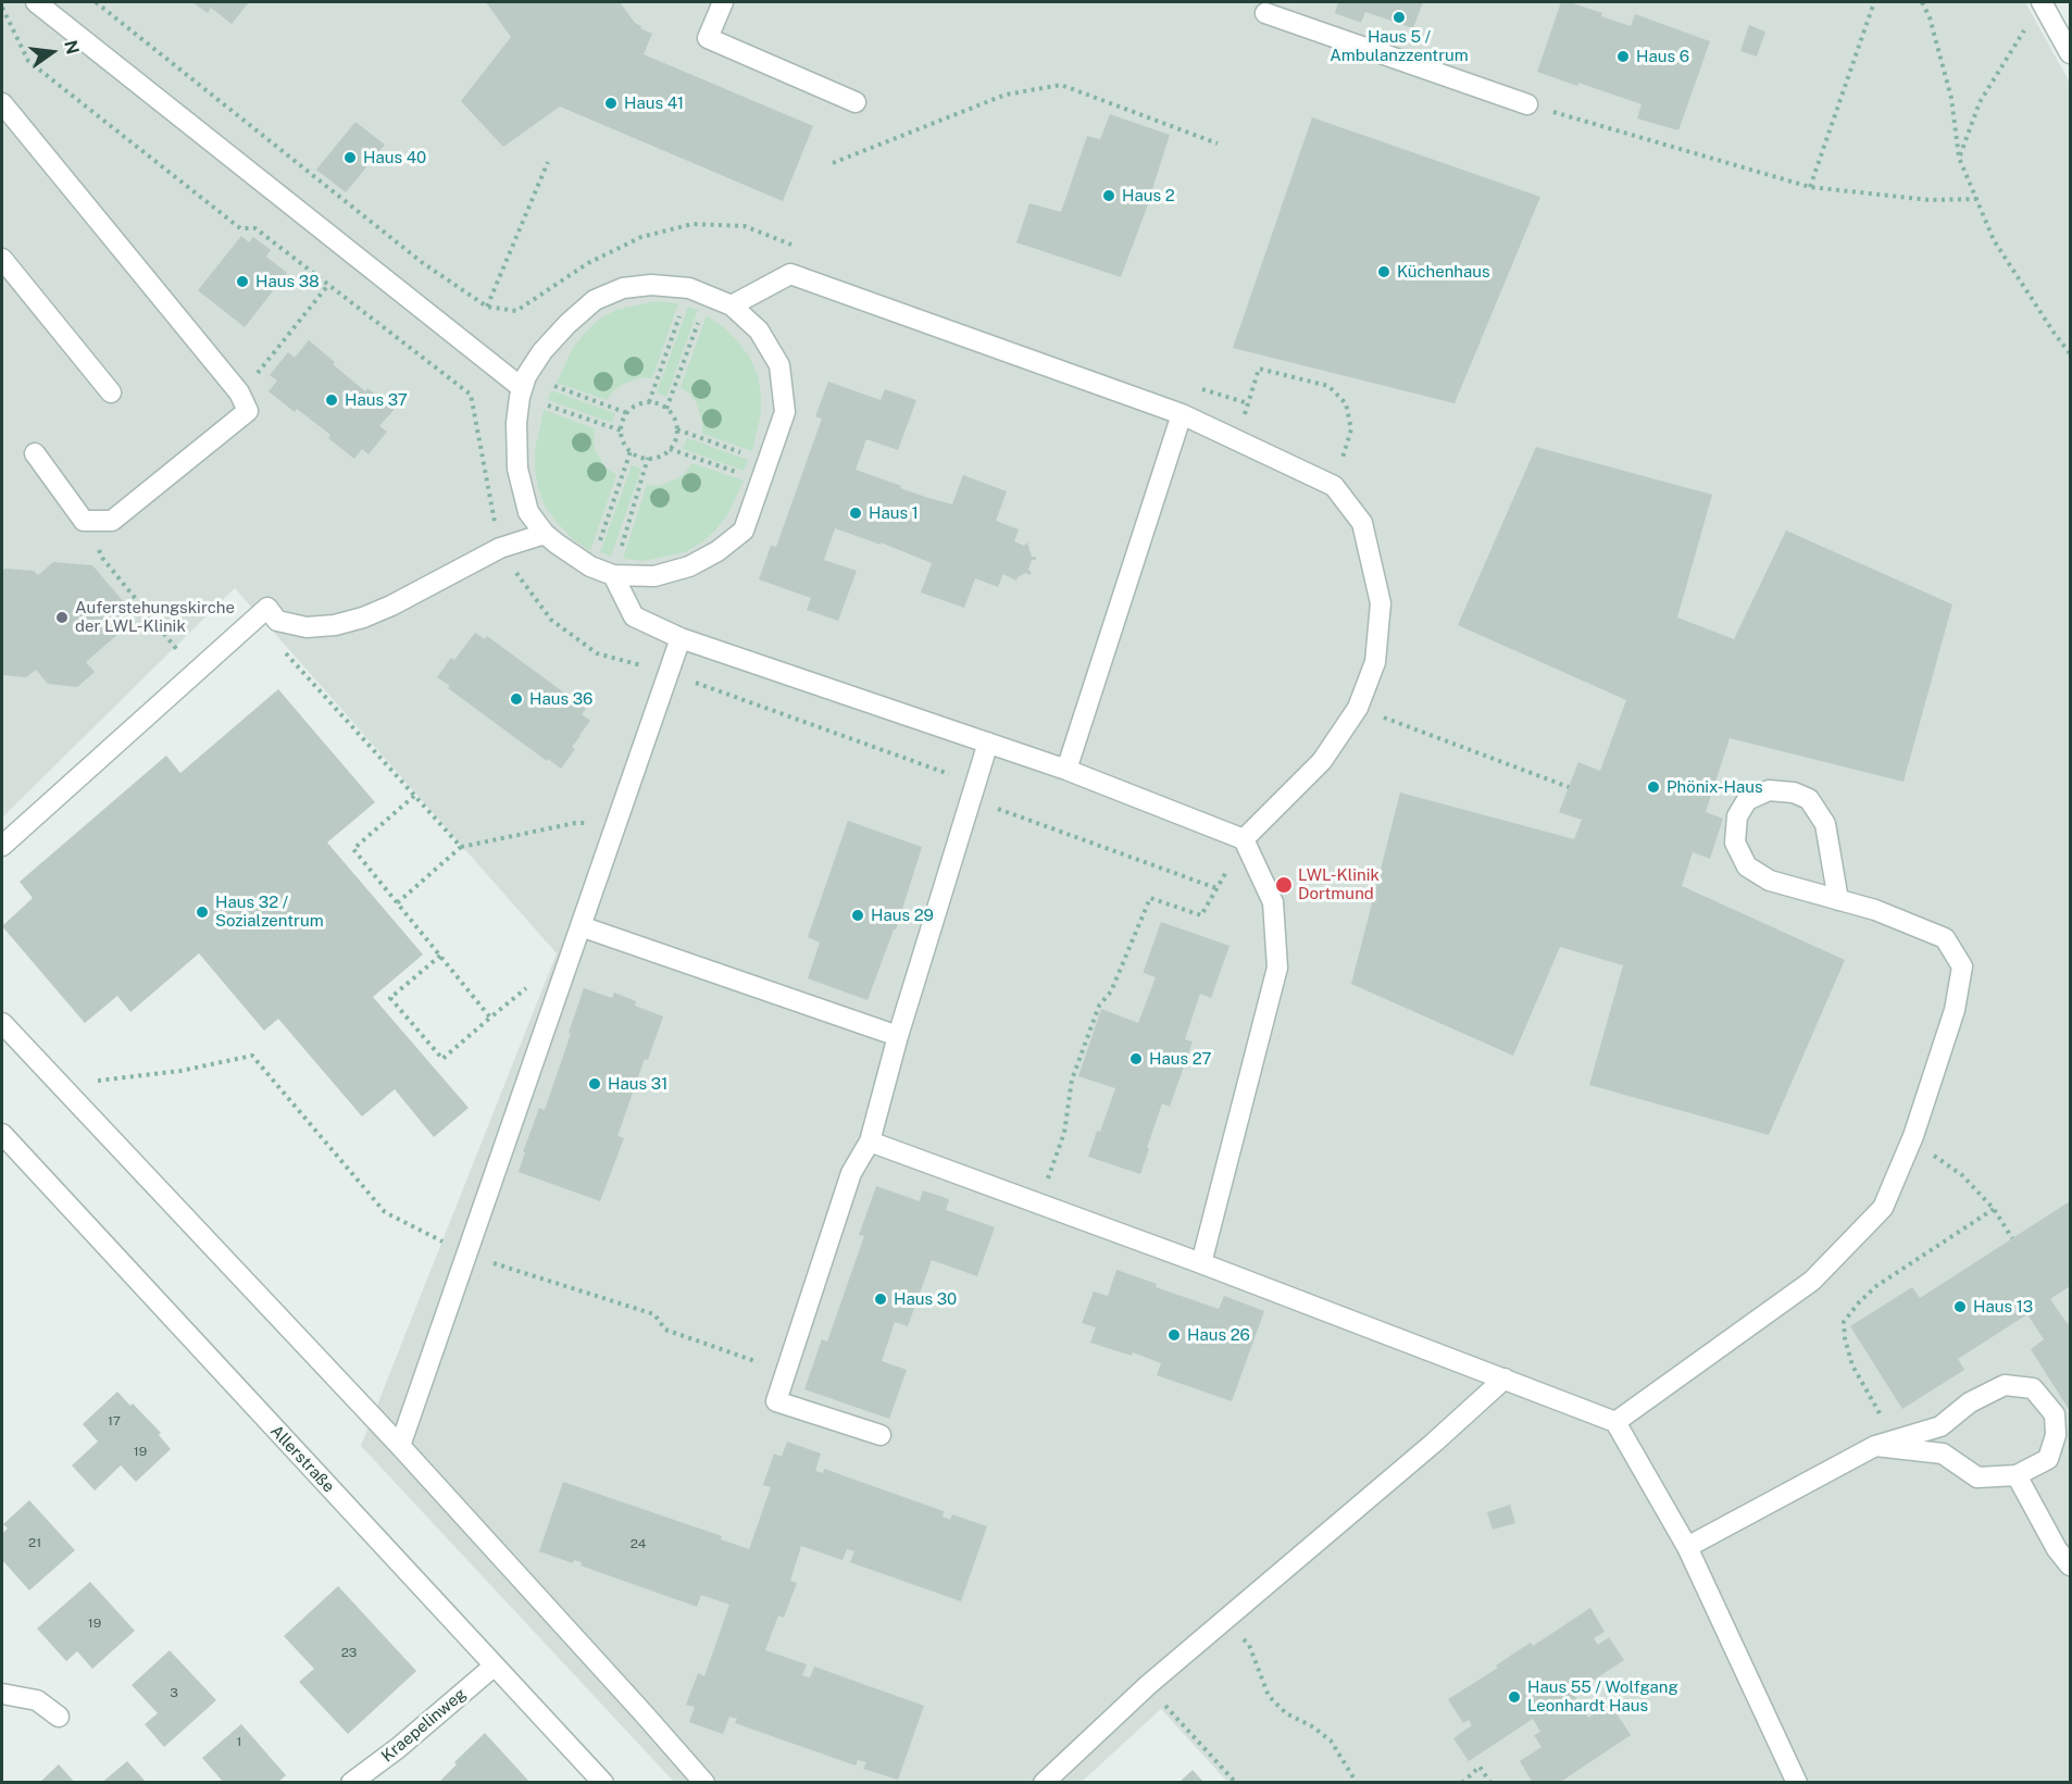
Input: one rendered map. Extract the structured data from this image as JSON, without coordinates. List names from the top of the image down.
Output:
{
  "streets": {
    "street": ["Allerstraße", "Kraepelinweg"]
  },
  "crossings": [
    ["Allerstraße", "Kraepelinweg"]
  ],
  "places": [
    "Haus 5 / Ambulanzzentrum",
    "Haus 6",
    "Haus 41",
    "Haus 40",
    "Haus 2",
    "Küchenhaus",
    "Haus 38",
    "Haus 37",
    "Haus 1",
    "Auferstehungskirche der LWL-Klinik",
    "Haus 36",
    "Phönix-Haus",
    "LWL-Klinik Dortmund",
    "Haus 32 / Sozialzentrum",
    "Haus 29",
    "Haus 27",
    "Haus 31",
    "Haus 30",
    "Haus 13",
    "Haus 26",
    "Haus 55 / Wolfgang Leonhardt Haus"
  ],
  "house_numbers": [
    "17",
    "19",
    "21",
    "24",
    "19",
    "23",
    "3",
    "1"
  ],
  "north": "right"
}
